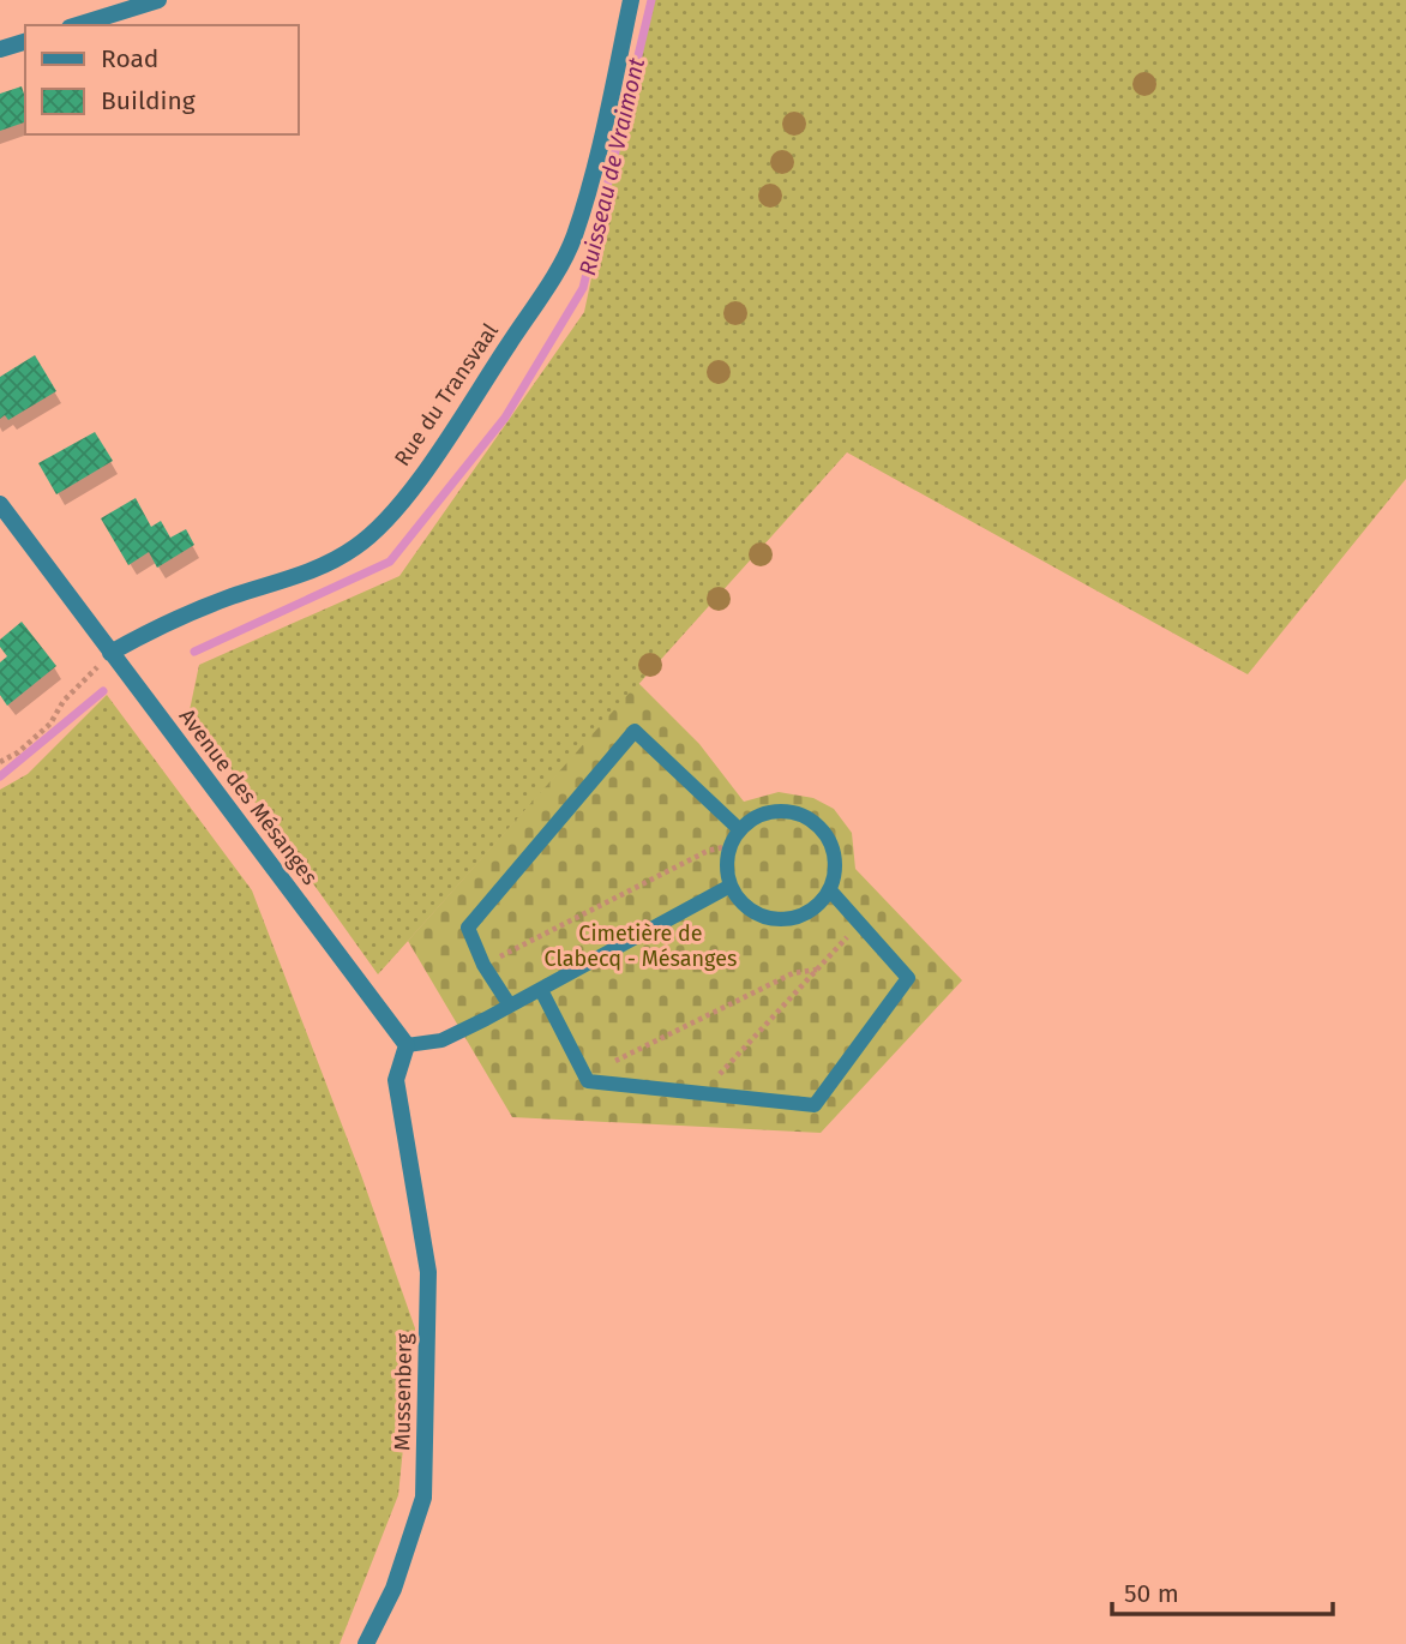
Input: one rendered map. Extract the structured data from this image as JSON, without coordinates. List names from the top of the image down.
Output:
{
  "streets": {
    "street": ["Rue du Transvaal", "Avenue des Mésanges", "Mussenberg"]
  },
  "crossings": [
    ["Rue du Transvaal", "Avenue des Mésanges"],
    ["Avenue des Mésanges", "Mussenberg"]
  ],
  "water": ["Ruisseau de Vraimont"],
  "parks": ["Cimetière de Clabecq - Mésanges"],
  "legend": ["Road", "Building"],
  "scale_bar": "50 m"
}
